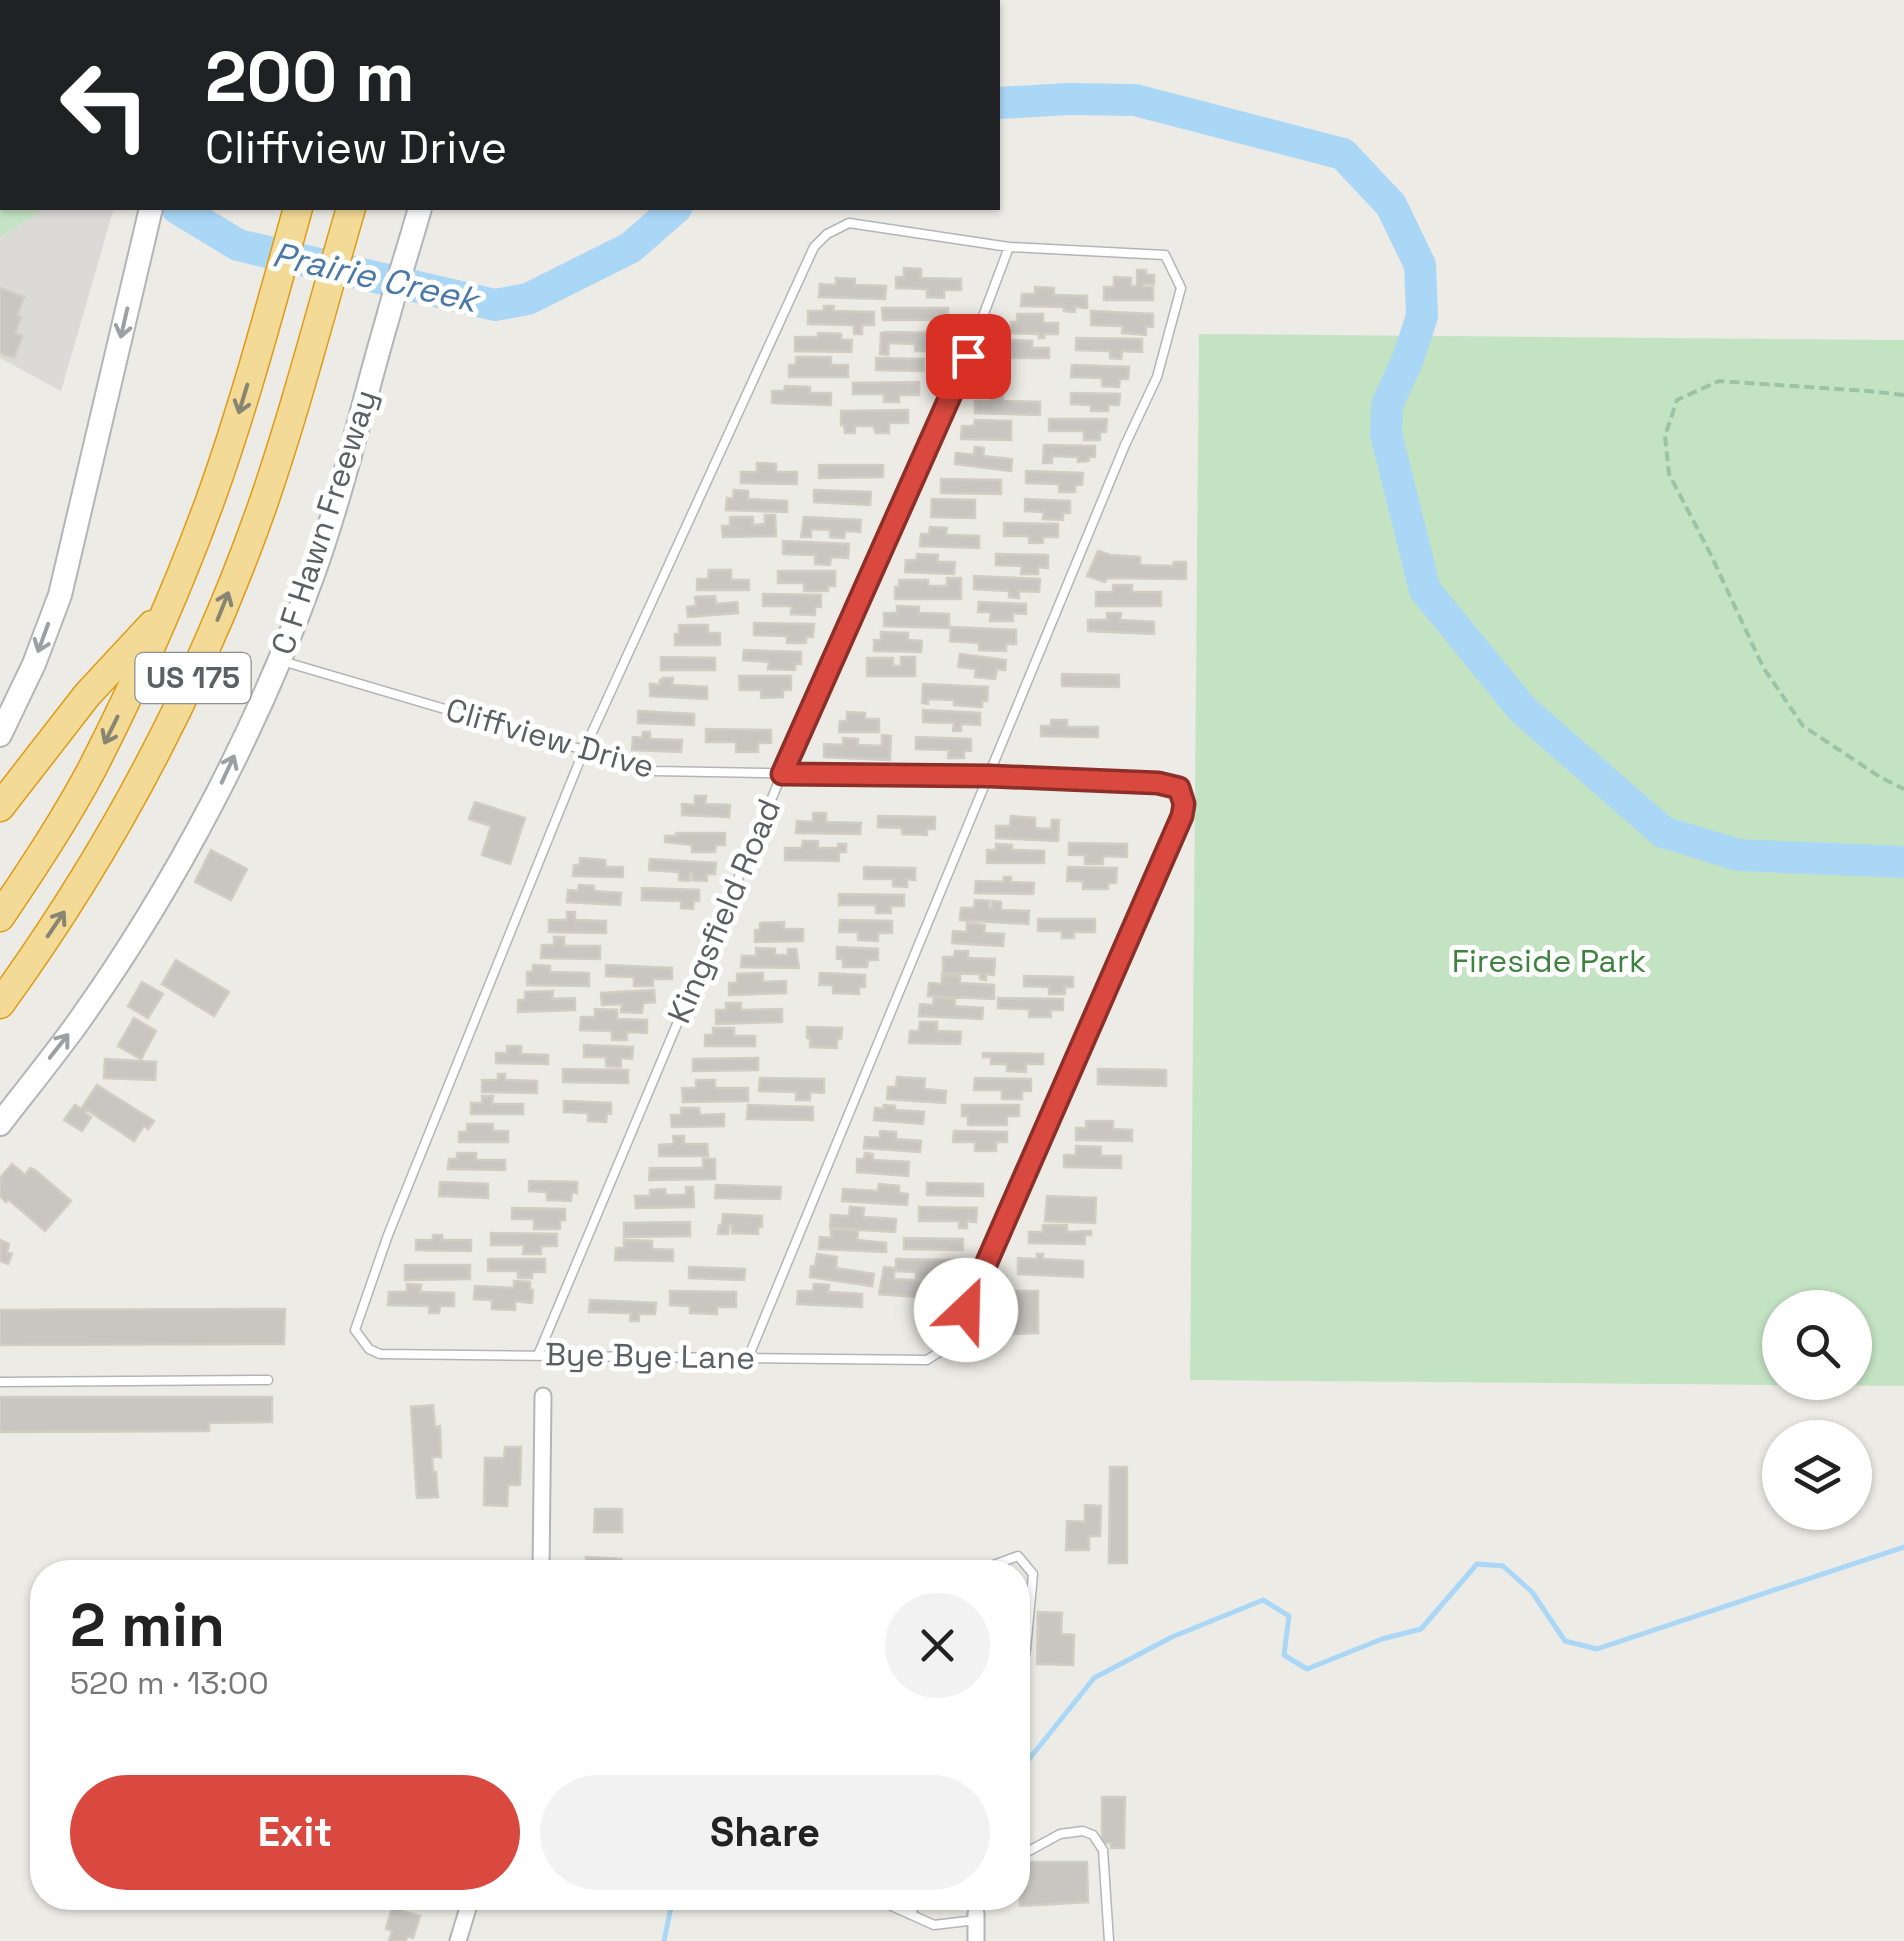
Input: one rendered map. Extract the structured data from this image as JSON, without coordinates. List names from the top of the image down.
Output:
{
  "streets": {
    "highway": ["C F Hawn Freeway", "US 175"],
    "lane": ["Cliffview Drive", "Kingsfield Road", "Bye Bye Lane"]
  },
  "crossings": [
    ["C F Hawn Freeway", "Cliffview Drive"],
    ["Cliffview Drive", "Kingsfield Road"],
    ["Cliffview Drive", "Bye Bye Lane"],
    ["Kingsfield Road", "Bye Bye Lane"]
  ],
  "water": ["Prairie Creek"],
  "parks": ["Fireside Park"],
  "page": {
    "turn": ["200 m", "Cliffview Drive"],
    "heading": ["2 min", "520 m · 13:00"],
    "buttons": ["Exit", "Share"]
  }
}
